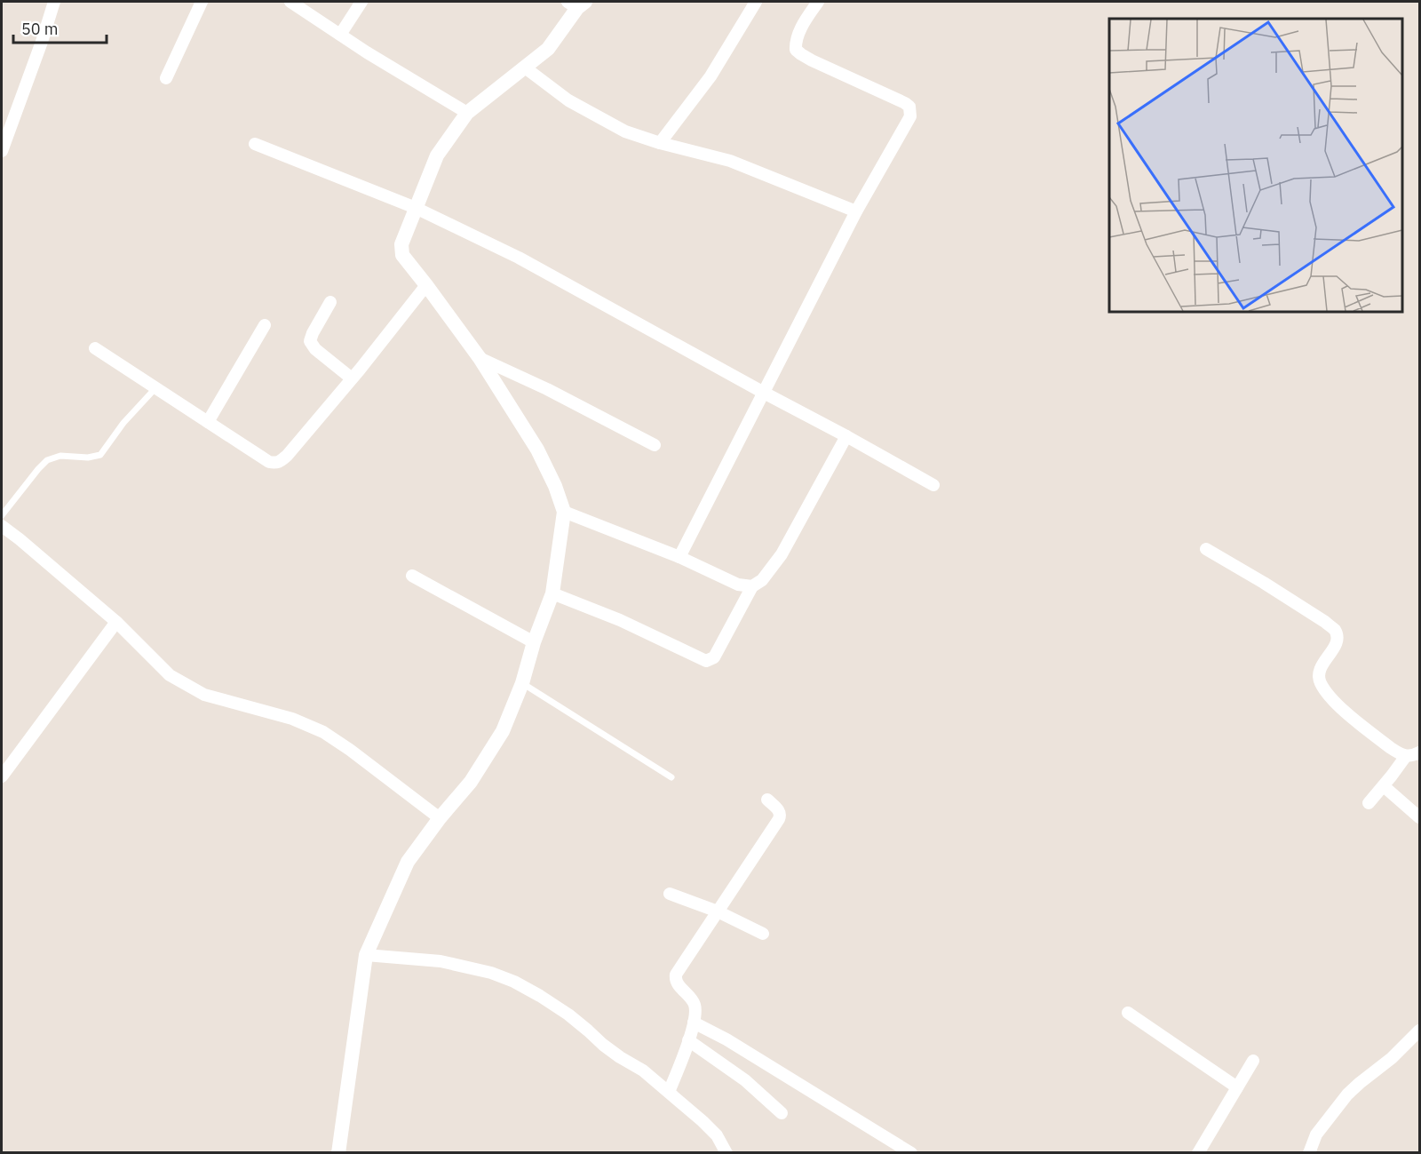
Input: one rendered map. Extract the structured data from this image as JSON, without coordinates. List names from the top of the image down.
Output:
{
  "scale_bar": "50 m"
}
